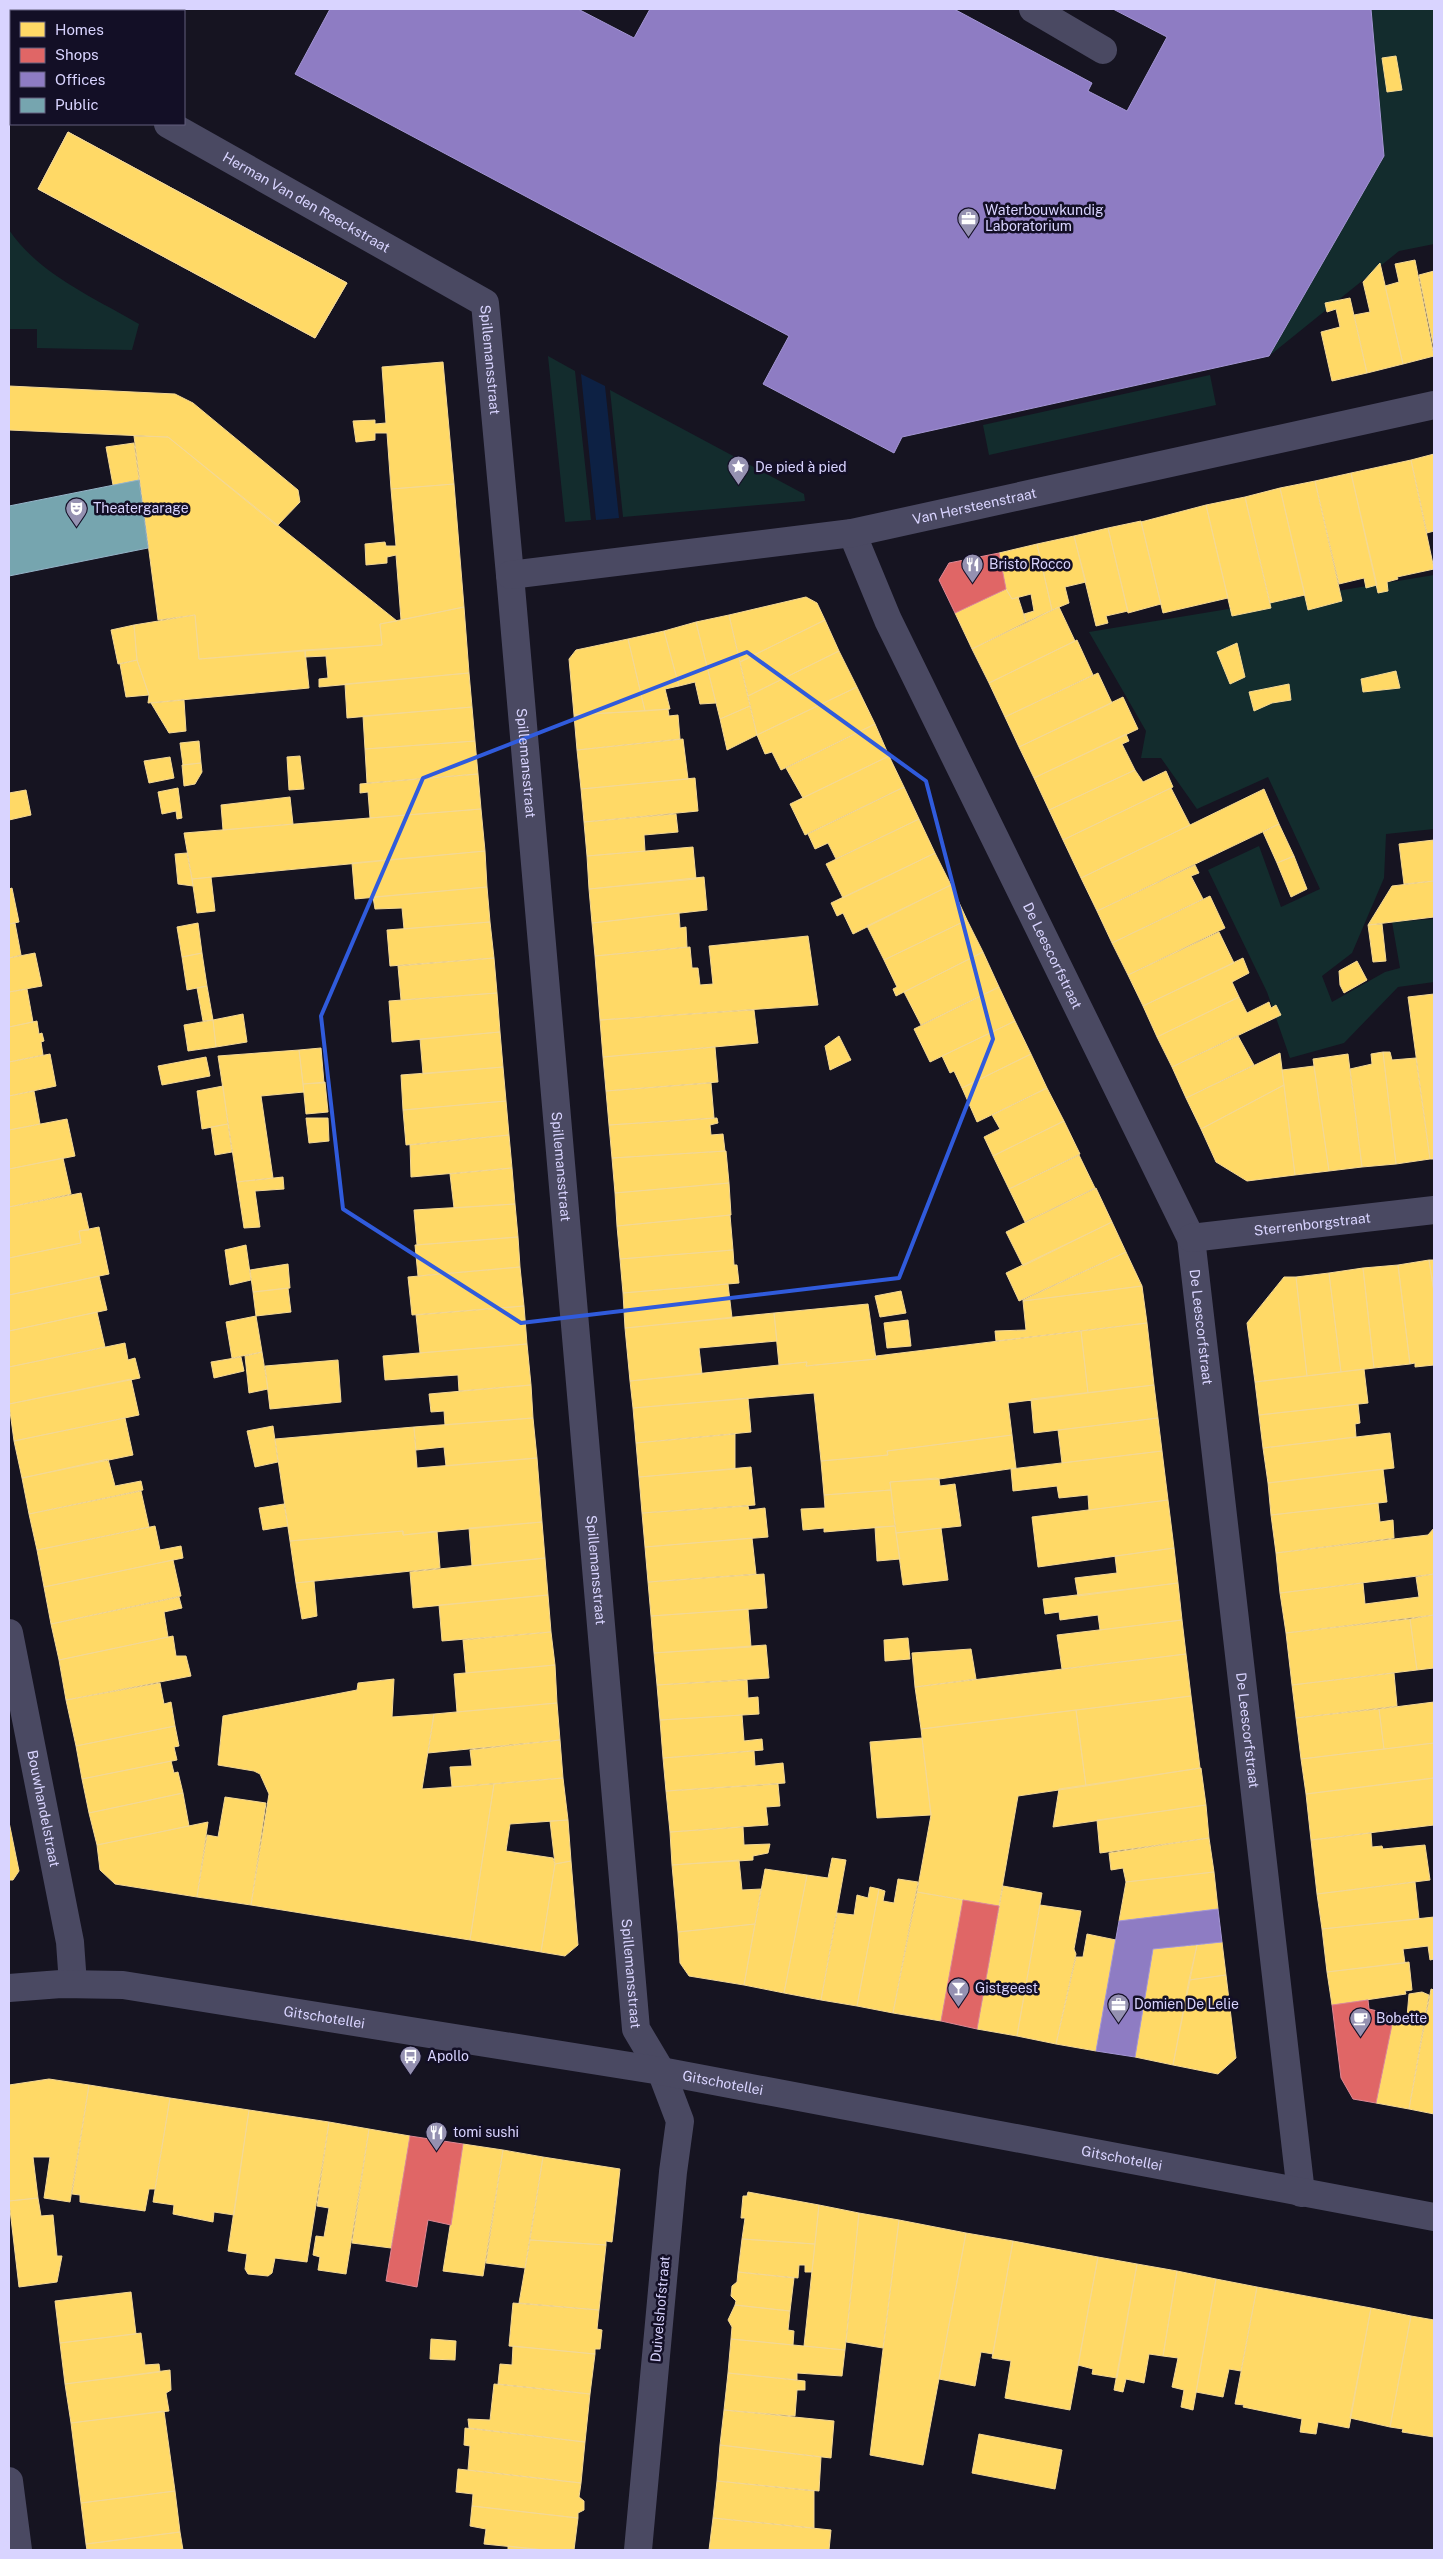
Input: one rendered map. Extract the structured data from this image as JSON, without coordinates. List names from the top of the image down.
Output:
{
  "streets": {
    "street": [
      "Herman Van den Reeckstraat",
      "Spillemansstraat",
      "Van Hersteenstraat",
      "De Leescorfstraat",
      "Sterrenborgstraat",
      "Bouwhandelstraat",
      "Gitschotellei",
      "Duivelshofstraat"
    ]
  },
  "crossings": [
    ["Herman Van den Reeckstraat", "Spillemansstraat"],
    ["Spillemansstraat", "Van Hersteenstraat"],
    ["Spillemansstraat", "Gitschotellei"],
    ["Spillemansstraat", "Duivelshofstraat"],
    ["Van Hersteenstraat", "De Leescorfstraat"],
    ["De Leescorfstraat", "Sterrenborgstraat"],
    ["De Leescorfstraat", "Gitschotellei"],
    ["Bouwhandelstraat", "Gitschotellei"],
    ["Gitschotellei", "Duivelshofstraat"]
  ],
  "places": {
    "office": ["Waterbouwkundig Laboratorium", "Domien De Lelie"],
    "place": ["De pied à pied"],
    "theatre": ["Theatergarage"],
    "restaurant": ["Bristo Rocco", "tomi sushi"],
    "bar": ["Gistgeest"],
    "cafe": ["Bobette"],
    "bus stop": ["Apollo"]
  },
  "legend": [
    "Homes",
    "Shops",
    "Offices",
    "Public"
  ]
}
